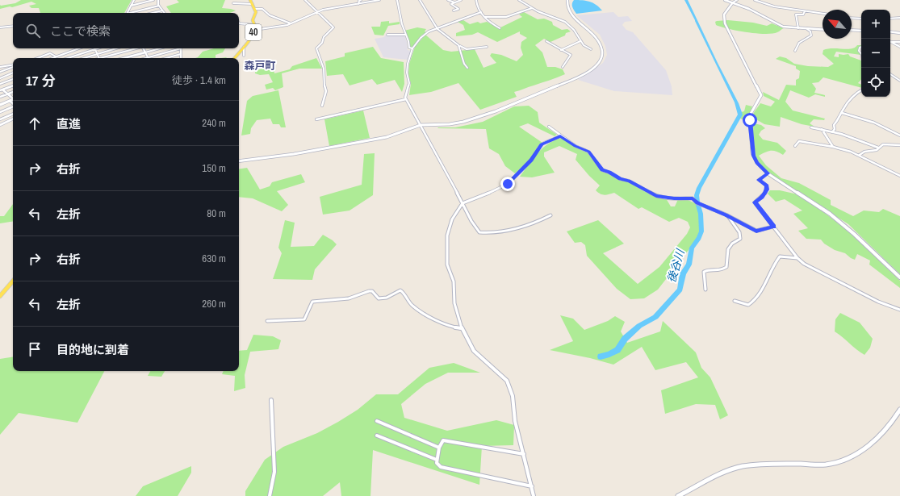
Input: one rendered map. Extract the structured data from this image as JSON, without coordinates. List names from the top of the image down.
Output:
{
  "streets": {
    "main road": ["40"]
  },
  "districts": ["森戸町"],
  "water": ["後谷川"],
  "north": "top left",
  "page": {
    "map_buttons": ["+", "−"],
    "search": "ここで検索",
    "heading": ["17 分", "徒歩 · 1.4 km"],
    "list": [
      ["直進", "240 m"],
      ["右折", "150 m"],
      ["左折", "80 m"],
      ["右折", "630 m"],
      ["左折", "260 m"],
      "目的地に到着"
    ]
  }
}
